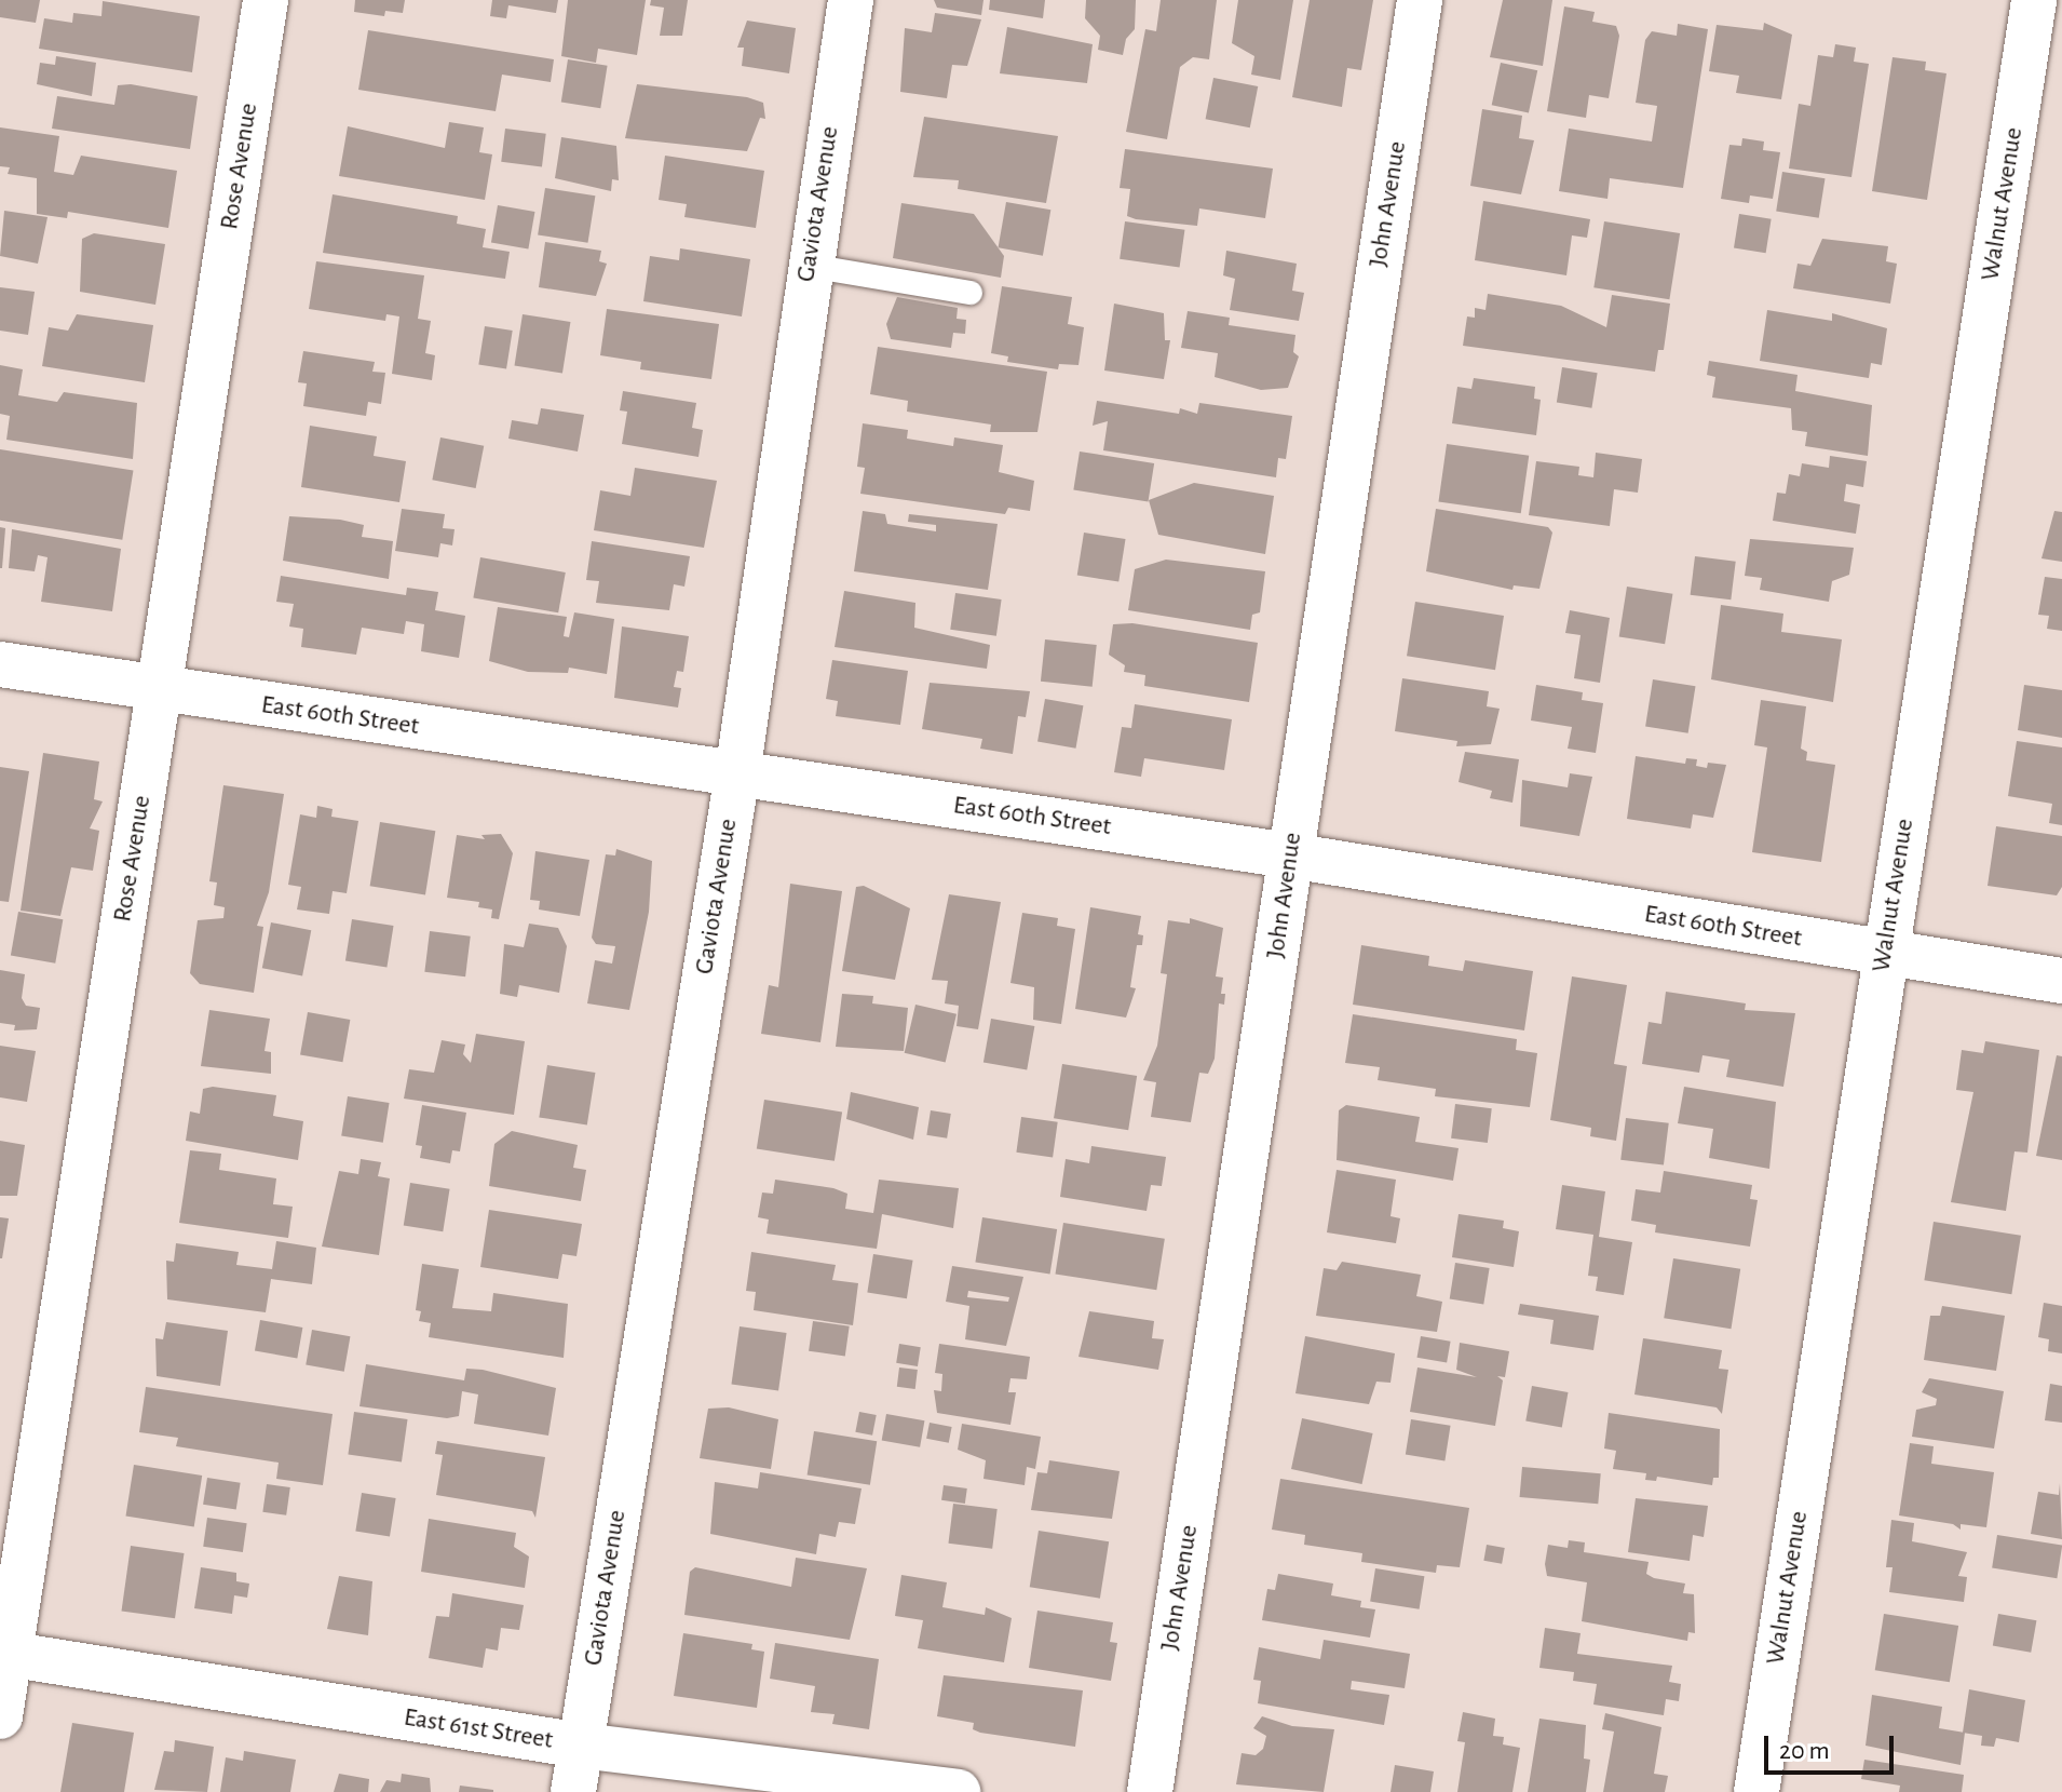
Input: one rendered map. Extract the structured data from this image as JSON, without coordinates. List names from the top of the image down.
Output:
{
  "streets": {
    "street": [
      "Rose Avenue",
      "Gaviota Avenue",
      "John Avenue",
      "Walnut Avenue",
      "East 60th Street",
      "East 61st Street"
    ]
  },
  "crossings": [
    ["Rose Avenue", "East 60th Street"],
    ["Rose Avenue", "East 61st Street"],
    ["Gaviota Avenue", "East 60th Street"],
    ["Gaviota Avenue", "East 61st Street"],
    ["John Avenue", "East 60th Street"],
    ["Walnut Avenue", "East 60th Street"]
  ],
  "scale_bar": "20 m"
}
